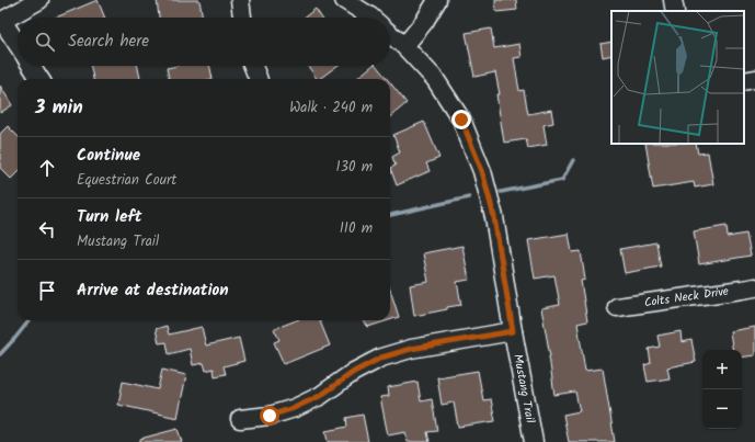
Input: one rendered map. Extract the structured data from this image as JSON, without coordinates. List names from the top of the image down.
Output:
{
  "streets": {
    "street": ["Colts Neck Drive", "Mustang Trail"]
  },
  "page": {
    "search": "Search here",
    "heading": ["3 min", "Walk · 240 m"],
    "list": [
      ["Continue", "Equestrian Court", "130 m"],
      ["Turn left", "Mustang Trail", "110 m"],
      "Arrive at destination"
    ],
    "map_buttons": ["+", "−"]
  }
}
